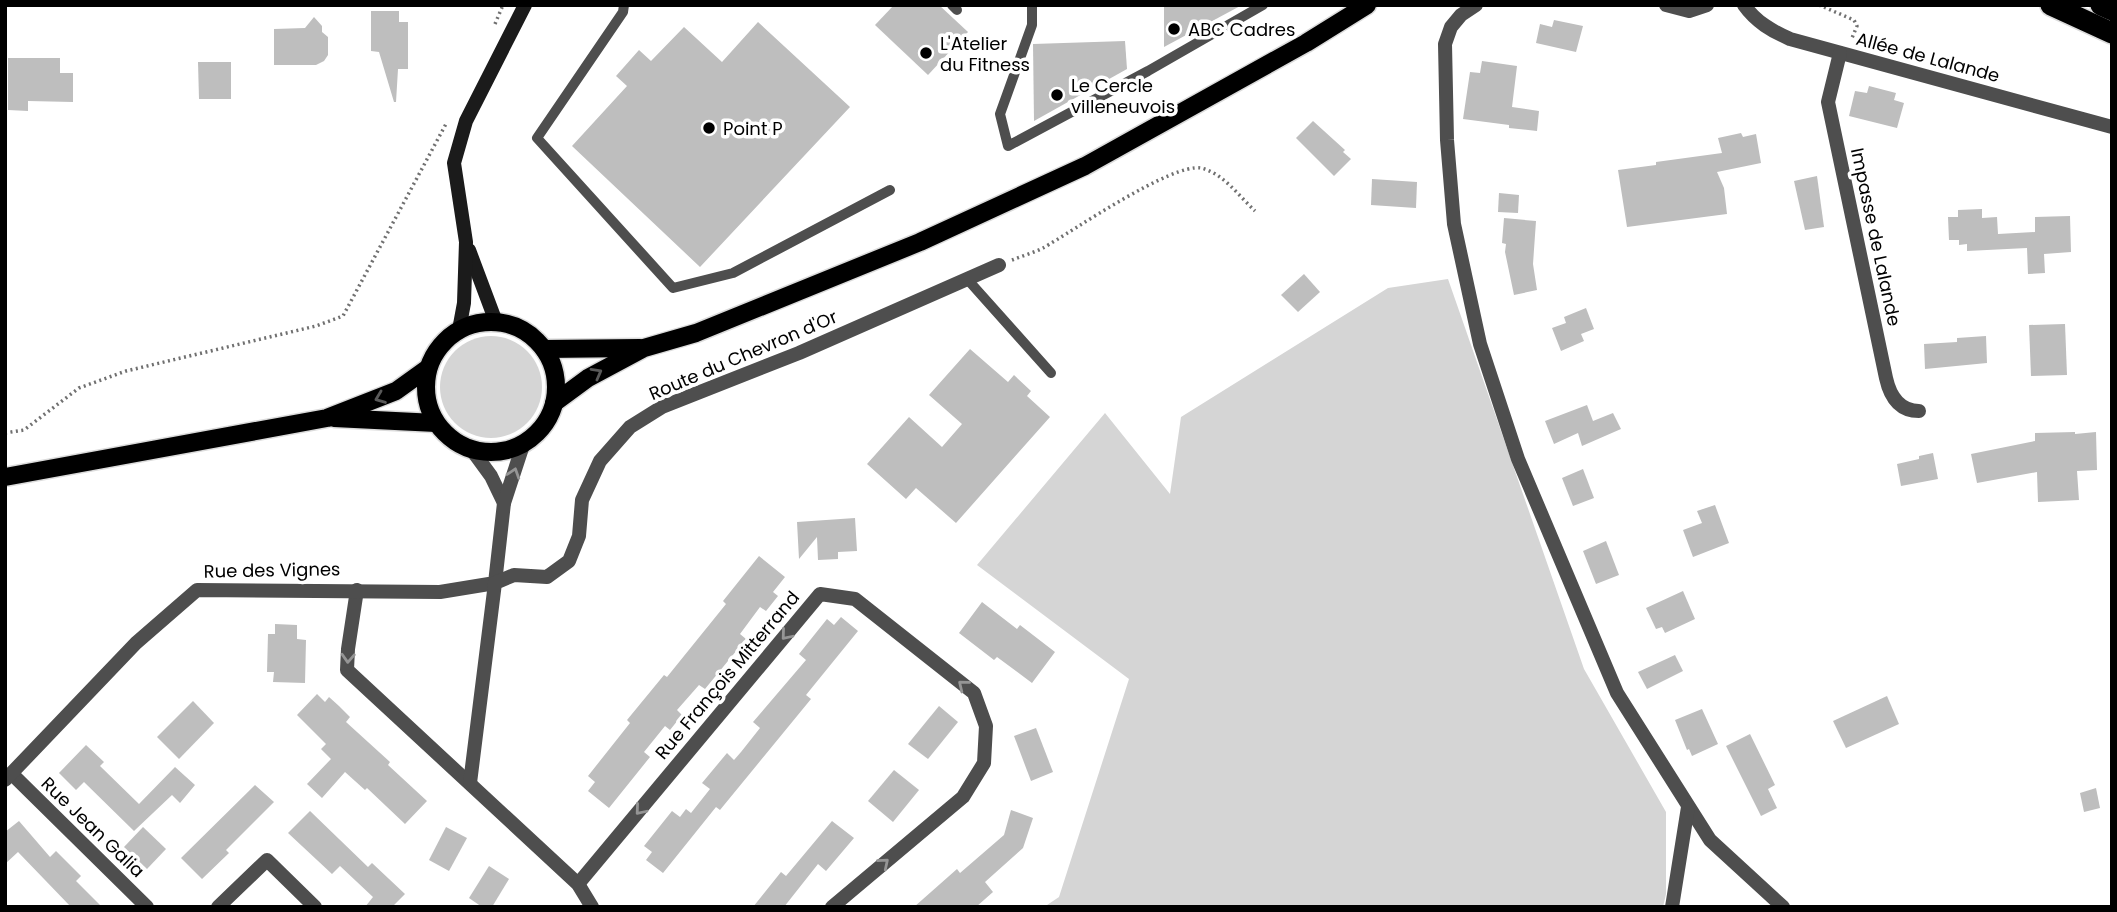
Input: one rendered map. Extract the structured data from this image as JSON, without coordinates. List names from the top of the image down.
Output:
{
  "streets": {
    "street": [
      "Allée de Lalande",
      "Impasse de Lalande",
      "Route du Chevron d'Or",
      "Rue des Vignes",
      "Rue François Mitterrand",
      "Rue Jean Galia"
    ]
  },
  "crossings": [
    ["Allée de Lalande", "Impasse de Lalande"],
    ["Route du Chevron d'Or", "Rue des Vignes"],
    ["Rue des Vignes", "Rue Jean Galia"]
  ],
  "places": [
    "ABC Cadres",
    "L'Atelier du Fitness",
    "Le Cercle villeneuvois",
    "Point P"
  ]
}
